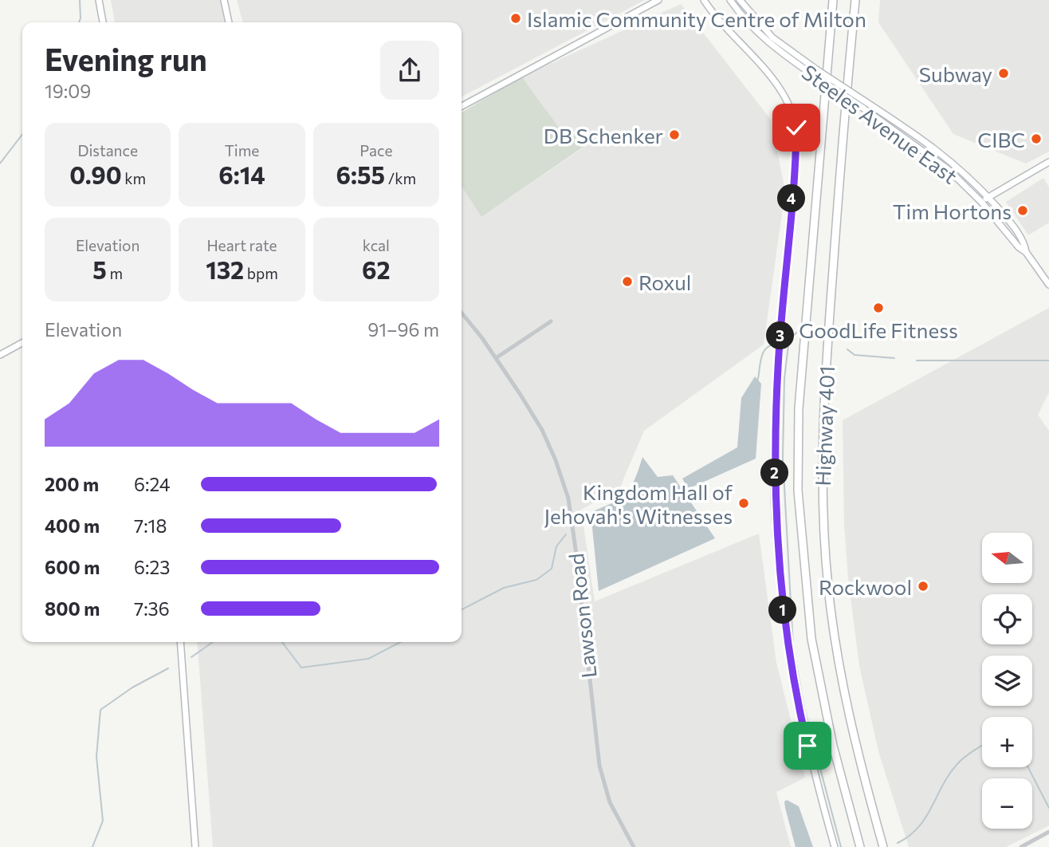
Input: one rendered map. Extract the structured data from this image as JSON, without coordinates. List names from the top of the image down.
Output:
{
  "streets": {
    "highway": ["Highway 401"],
    "street": ["Steeles Avenue East", "Lawson Road"]
  },
  "places": [
    "Islamic Community Centre of Milton",
    "Subway",
    "DB Schenker",
    "CIBC",
    "Tim Hortons",
    "Roxul",
    "GoodLife Fitness",
    "Kingdom Hall of Jehovah's Witnesses",
    "Rockwool"
  ],
  "north": "left",
  "page": {
    "heading": ["Evening run", "19:09"],
    "stats": [
      ["Distance", "0.90 km"],
      ["Time", "6:14"],
      ["Pace", "6:55 /km"],
      ["Elevation", "5 m"],
      ["Heart rate", "132 bpm"],
      ["kcal", "62"]
    ],
    "pins": [
      "4",
      "3",
      "2",
      "1"
    ],
    "chart": ["Elevation", "91–96 m"],
    "list": [
      {
        "name": "200 m",
        "note": "6:24"
      },
      {
        "name": "400 m",
        "note": "7:18"
      },
      {
        "name": "600 m",
        "note": "6:23"
      },
      {
        "name": "800 m",
        "note": "7:36"
      }
    ],
    "map_buttons": ["+", "−"]
  }
}
